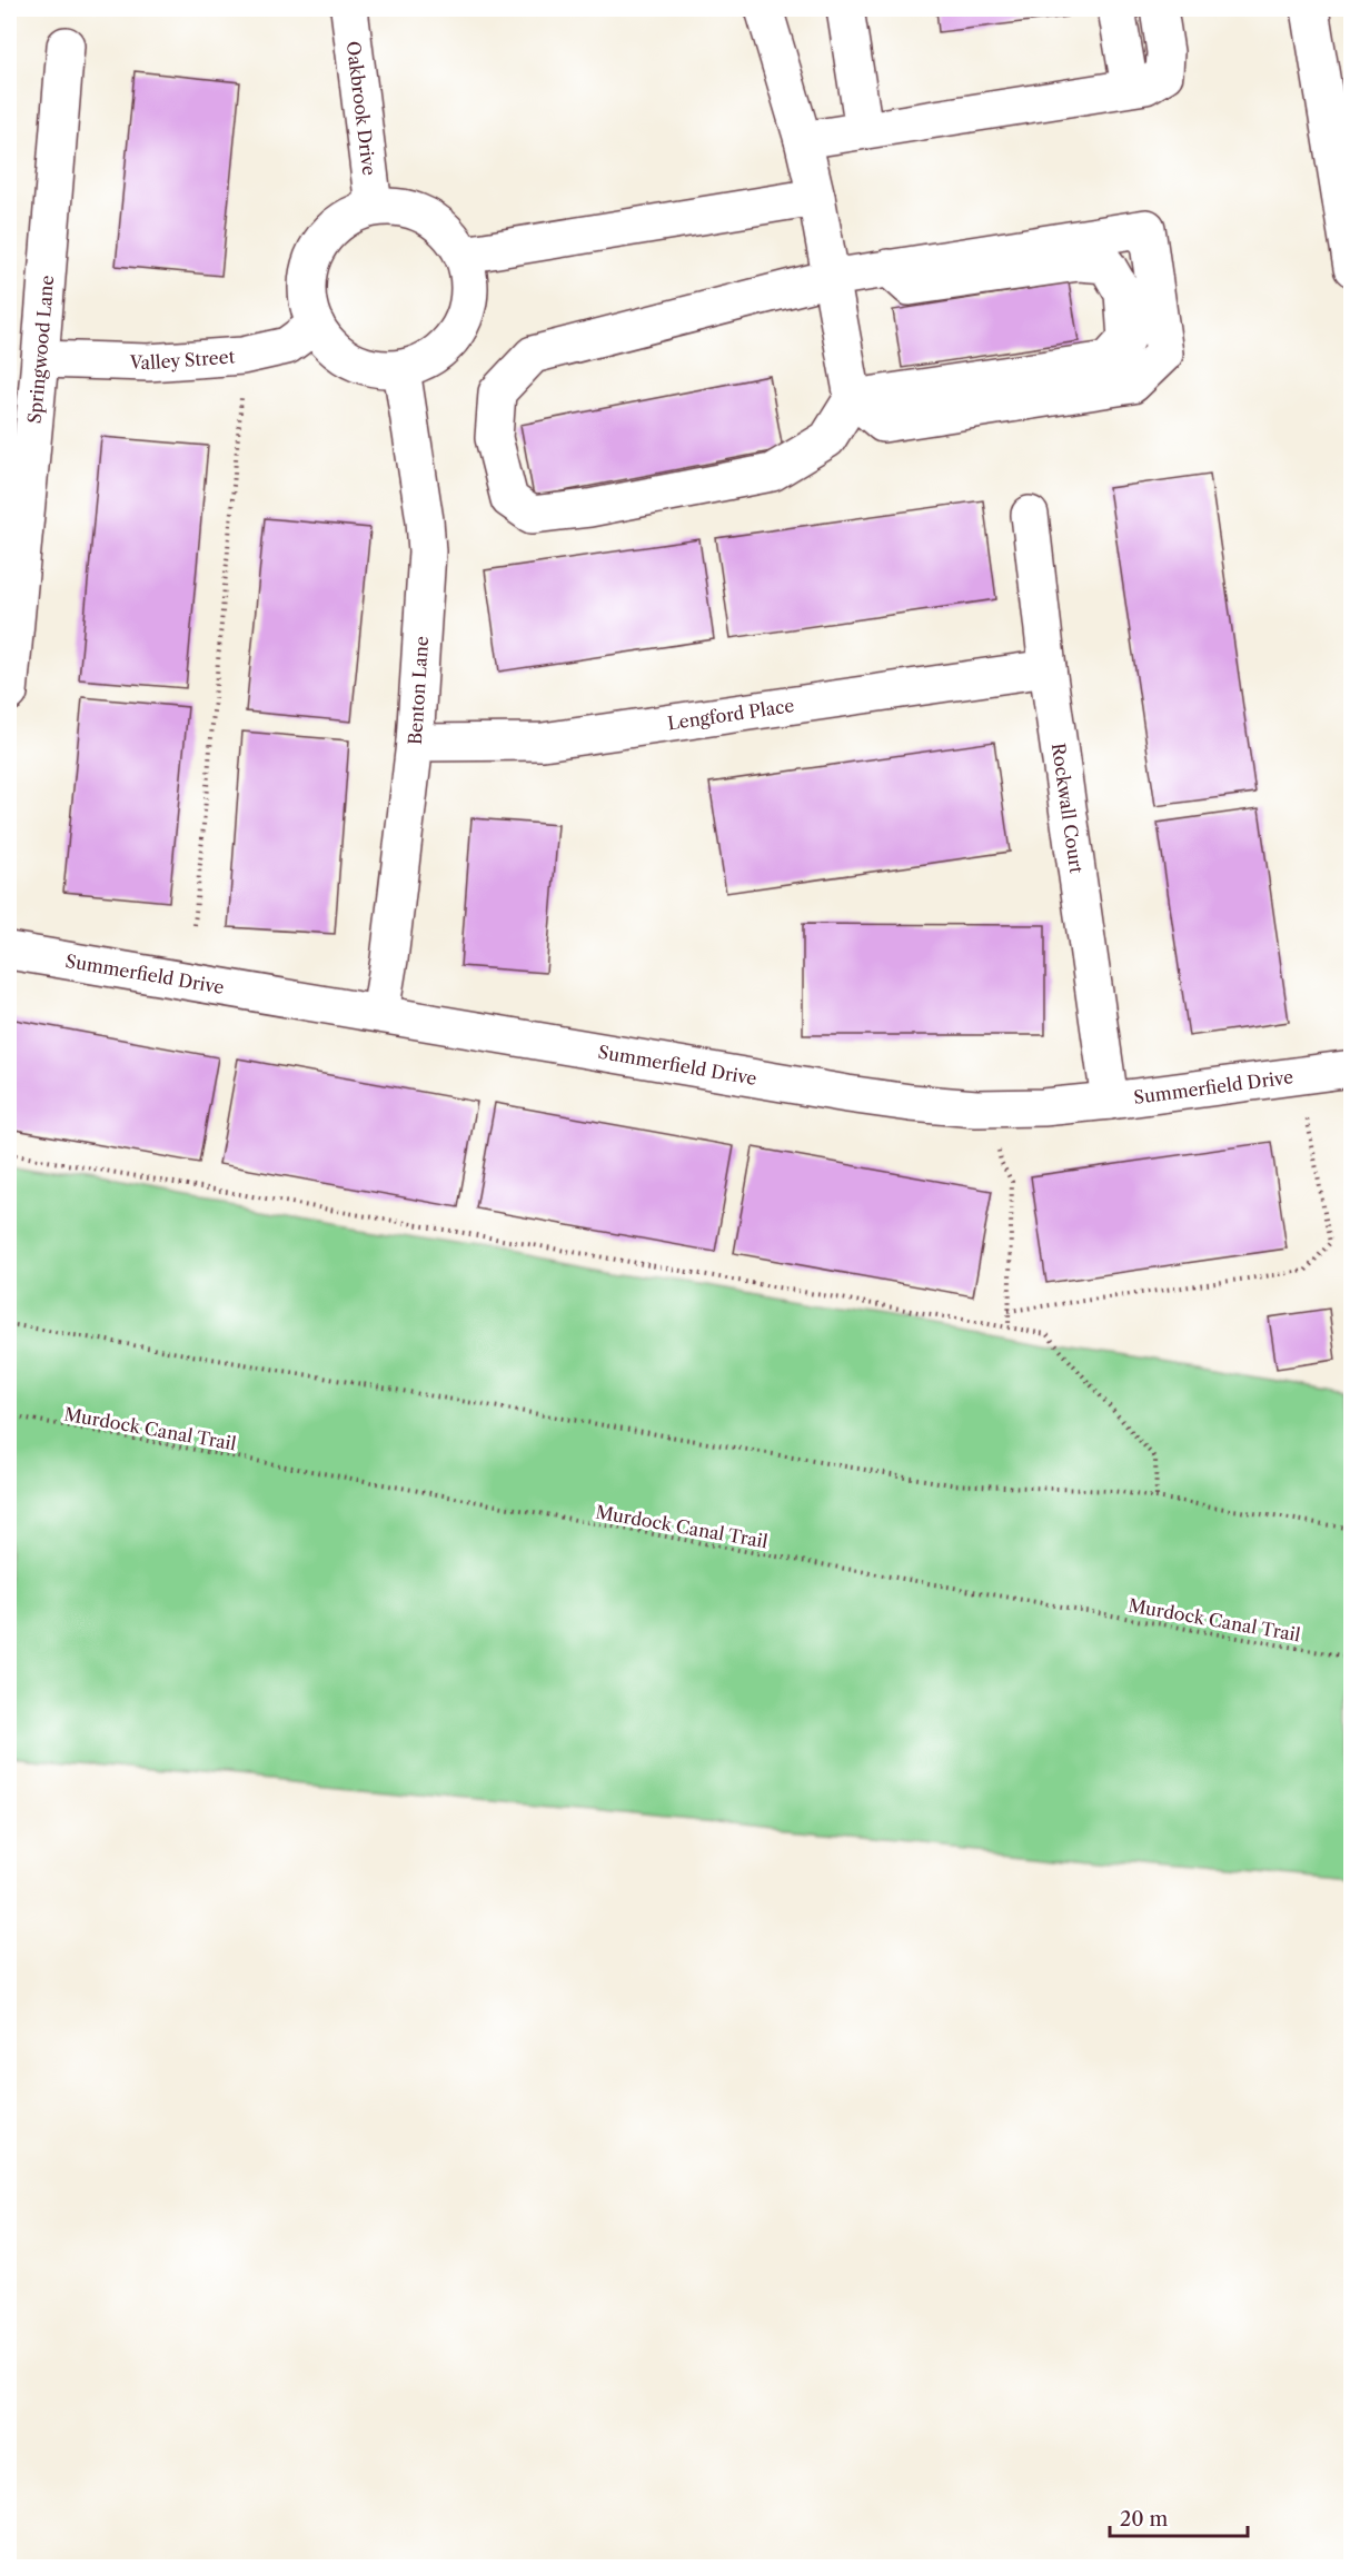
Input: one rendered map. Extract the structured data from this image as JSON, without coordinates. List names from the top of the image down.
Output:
{
  "streets": {
    "street": [
      "Oakbrook Drive",
      "Springwood Lane",
      "Valley Street",
      "Benton Lane",
      "Lengford Place",
      "Rockwall Court",
      "Summerfield Drive"
    ],
    "path": ["Murdock Canal Trail"]
  },
  "crossings": [
    ["Oakbrook Drive", "Valley Street"],
    ["Oakbrook Drive", "Benton Lane"],
    ["Springwood Lane", "Valley Street"],
    ["Valley Street", "Benton Lane"],
    ["Benton Lane", "Lengford Place"],
    ["Benton Lane", "Summerfield Drive"],
    ["Lengford Place", "Rockwall Court"],
    ["Rockwall Court", "Summerfield Drive"]
  ],
  "scale_bar": "20 m"
}
